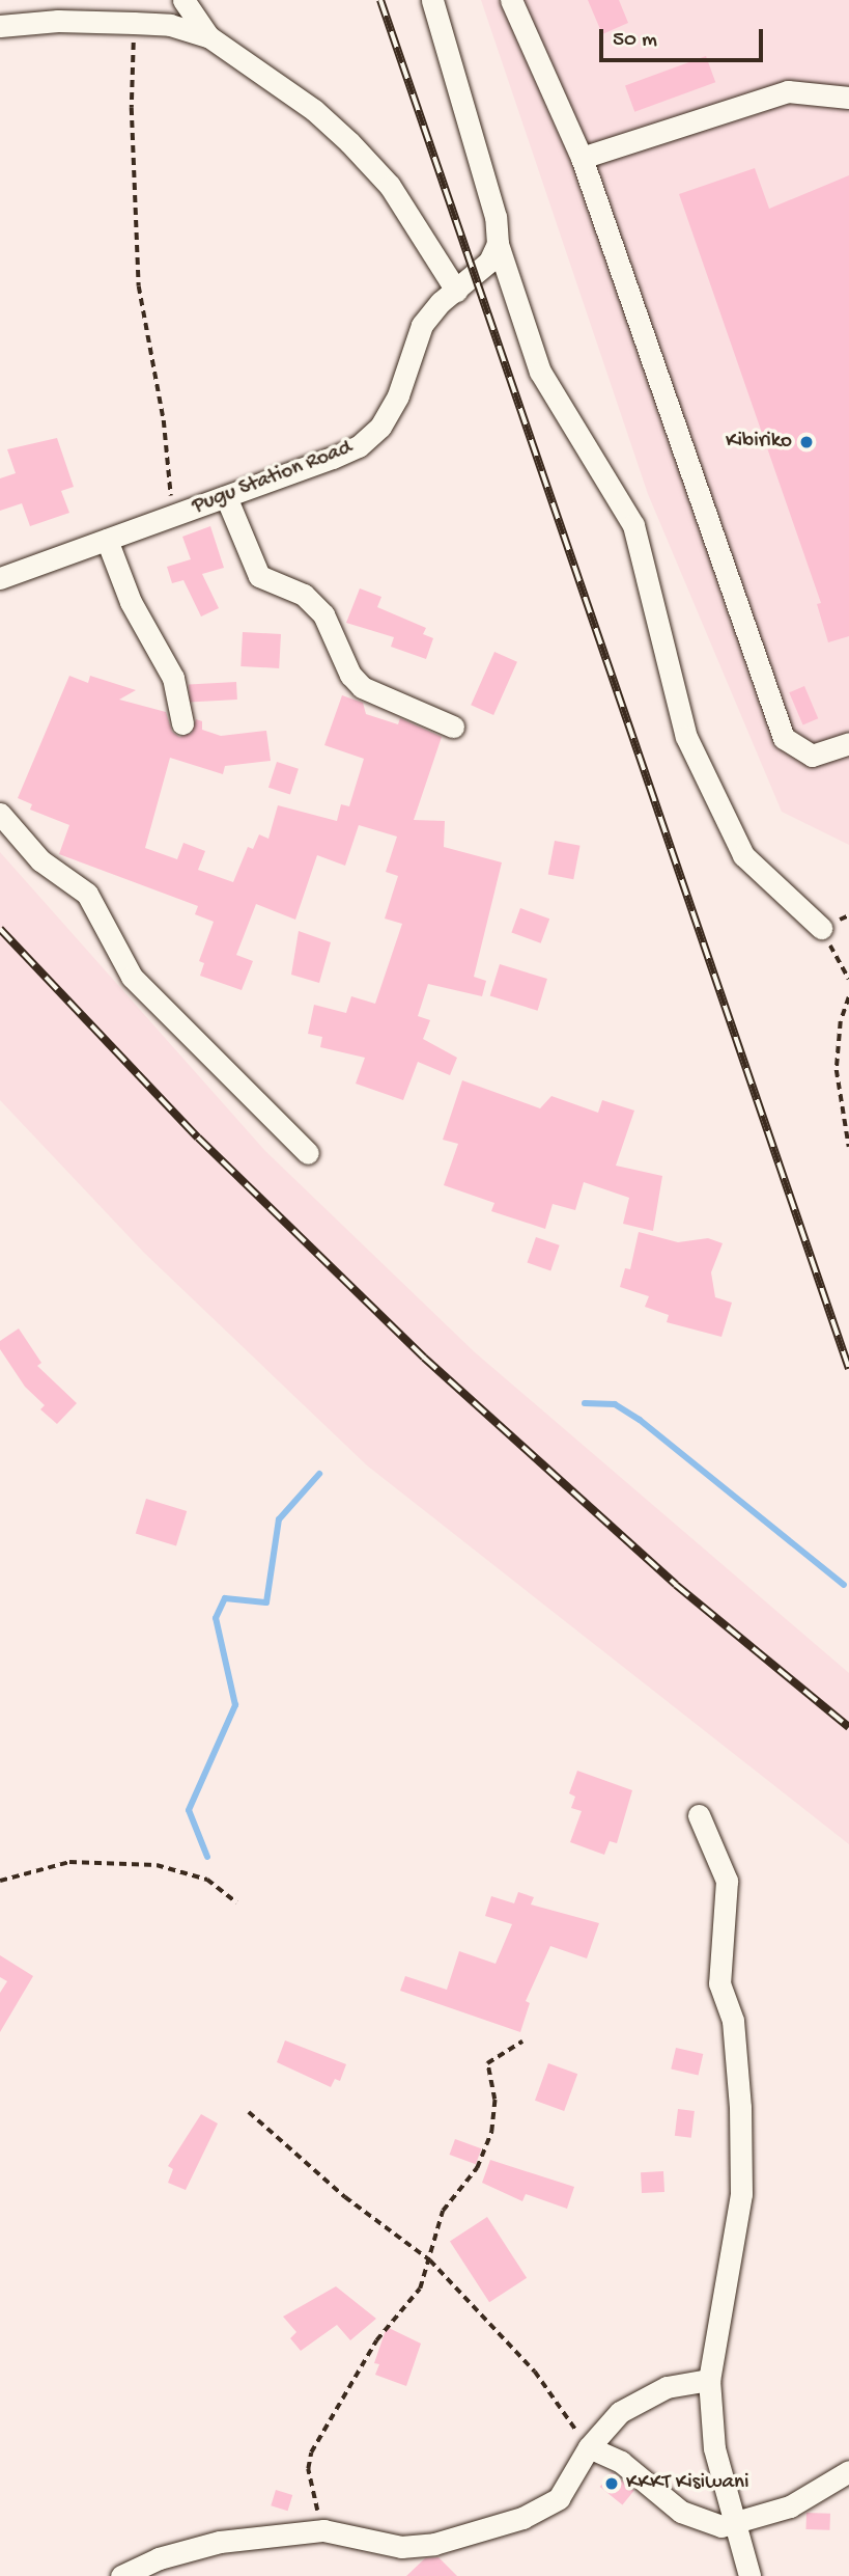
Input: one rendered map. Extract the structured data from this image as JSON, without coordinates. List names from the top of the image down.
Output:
{
  "streets": {
    "street": ["Pugu Station Road"]
  },
  "places": ["Kibiriko", "KKKT Kisiwani"],
  "scale_bar": "50 m"
}
